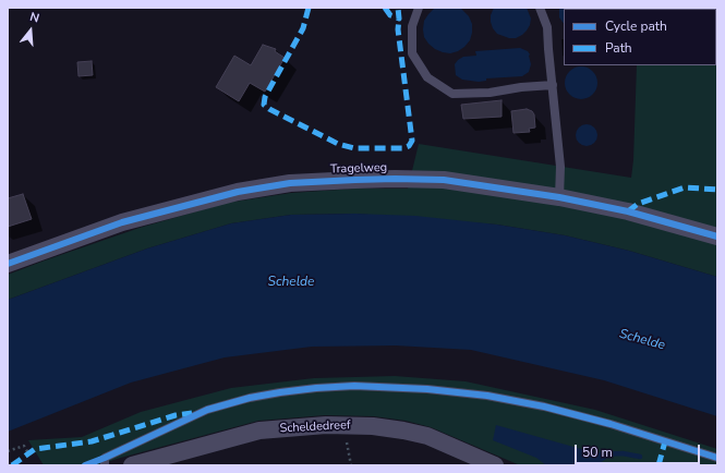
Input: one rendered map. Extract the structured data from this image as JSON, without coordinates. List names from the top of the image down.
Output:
{
  "streets": {
    "street": ["Tragelweg", "Scheldedreef"]
  },
  "water": ["Schelde"],
  "legend": ["Cycle path", "Path"],
  "scale_bar": "50 m",
  "north": "top"
}
